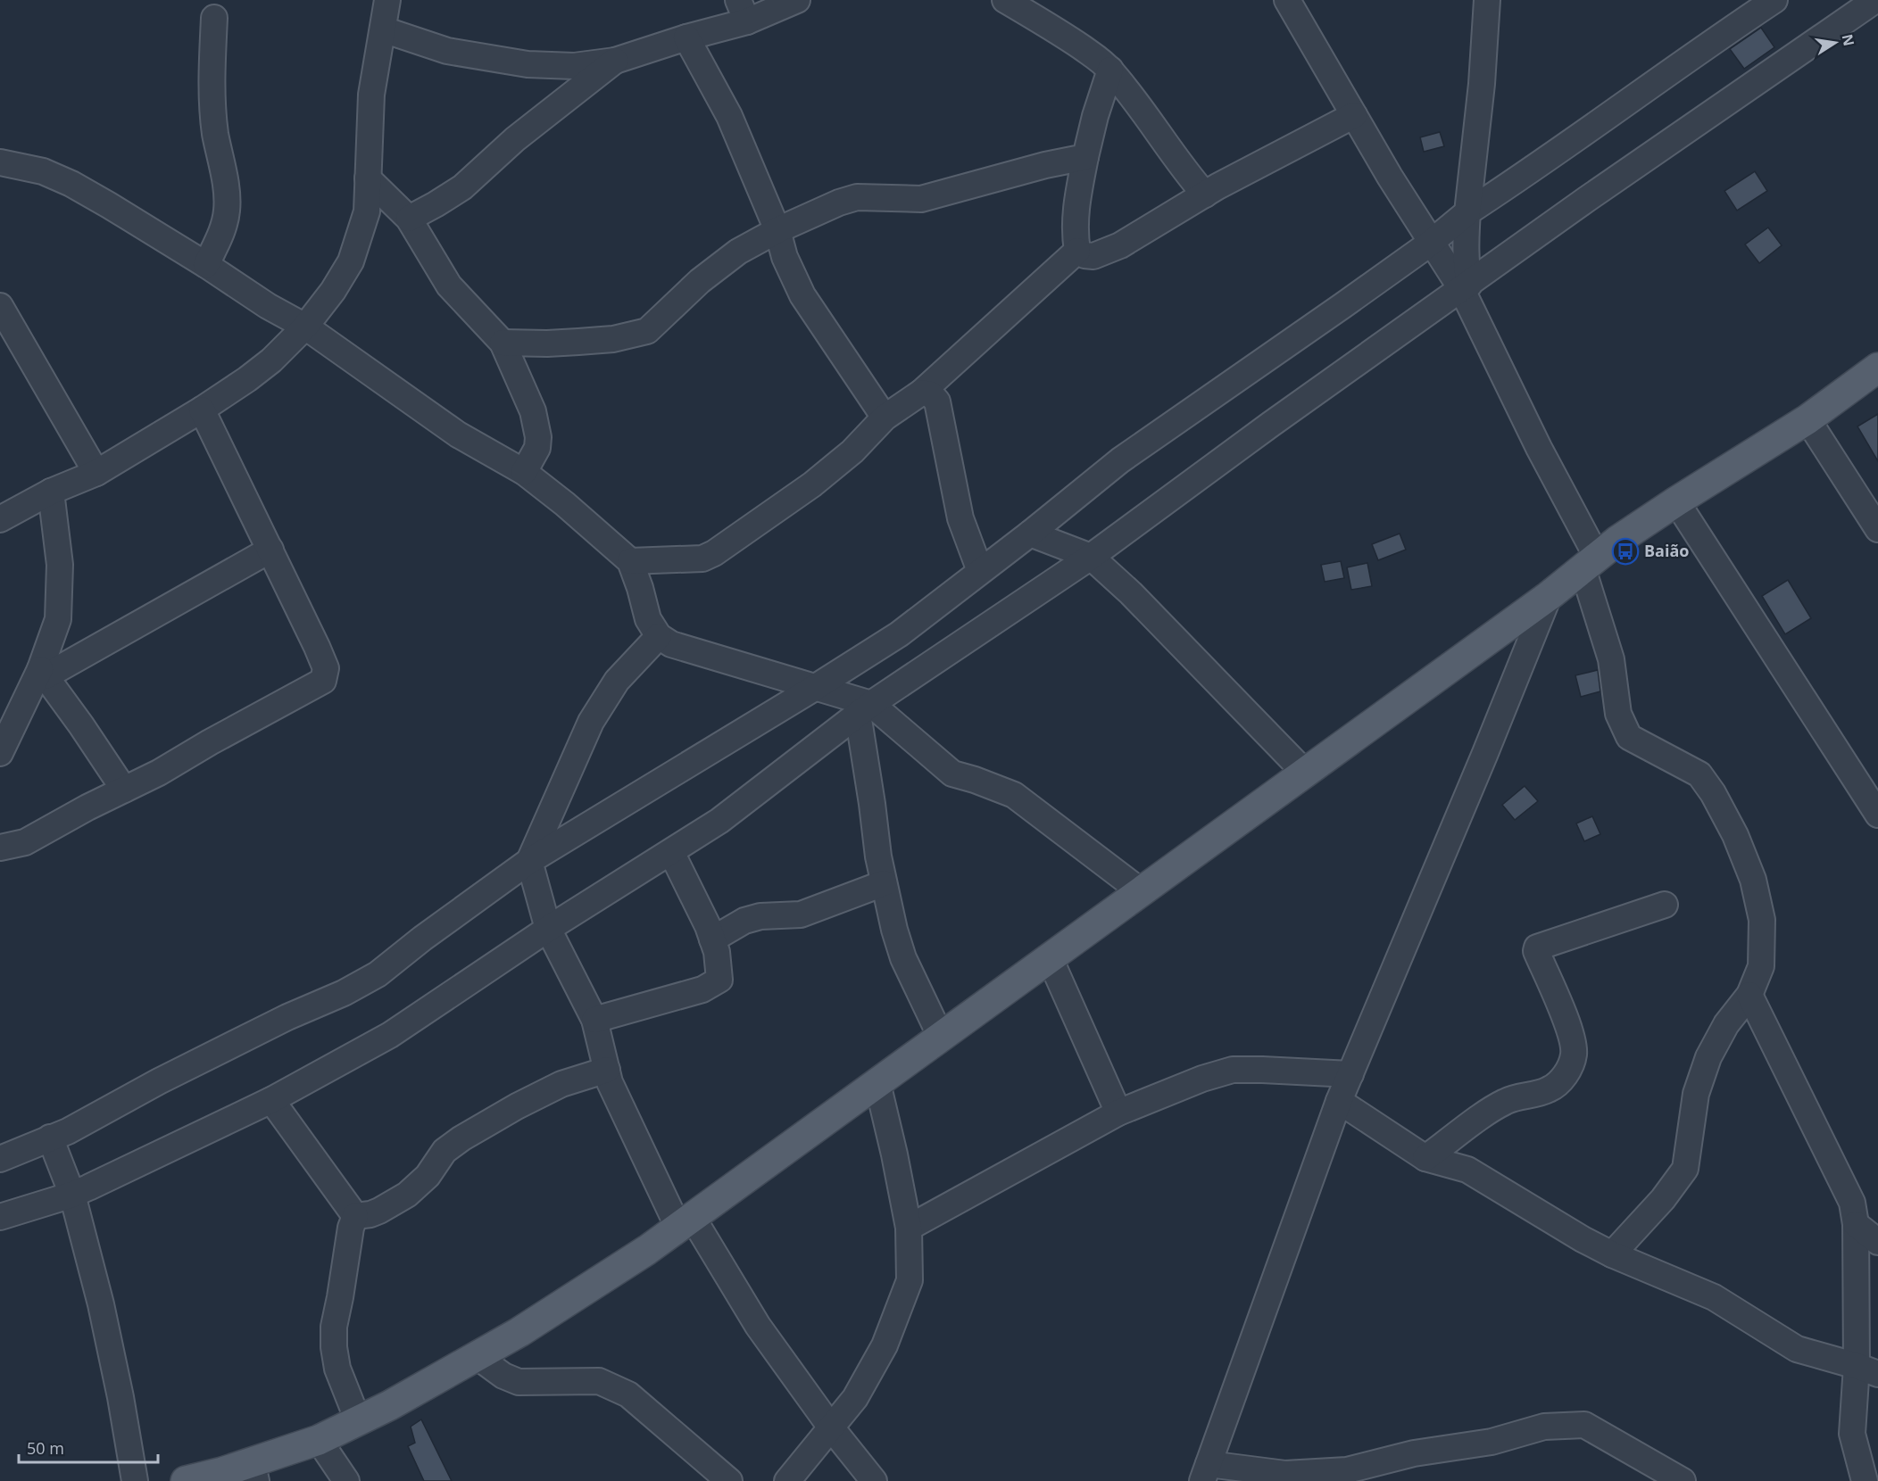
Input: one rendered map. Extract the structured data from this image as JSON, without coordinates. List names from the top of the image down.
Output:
{
  "places": {
    "bus stop": ["Baião"]
  },
  "scale_bar": "50 m",
  "north": "right"
}
